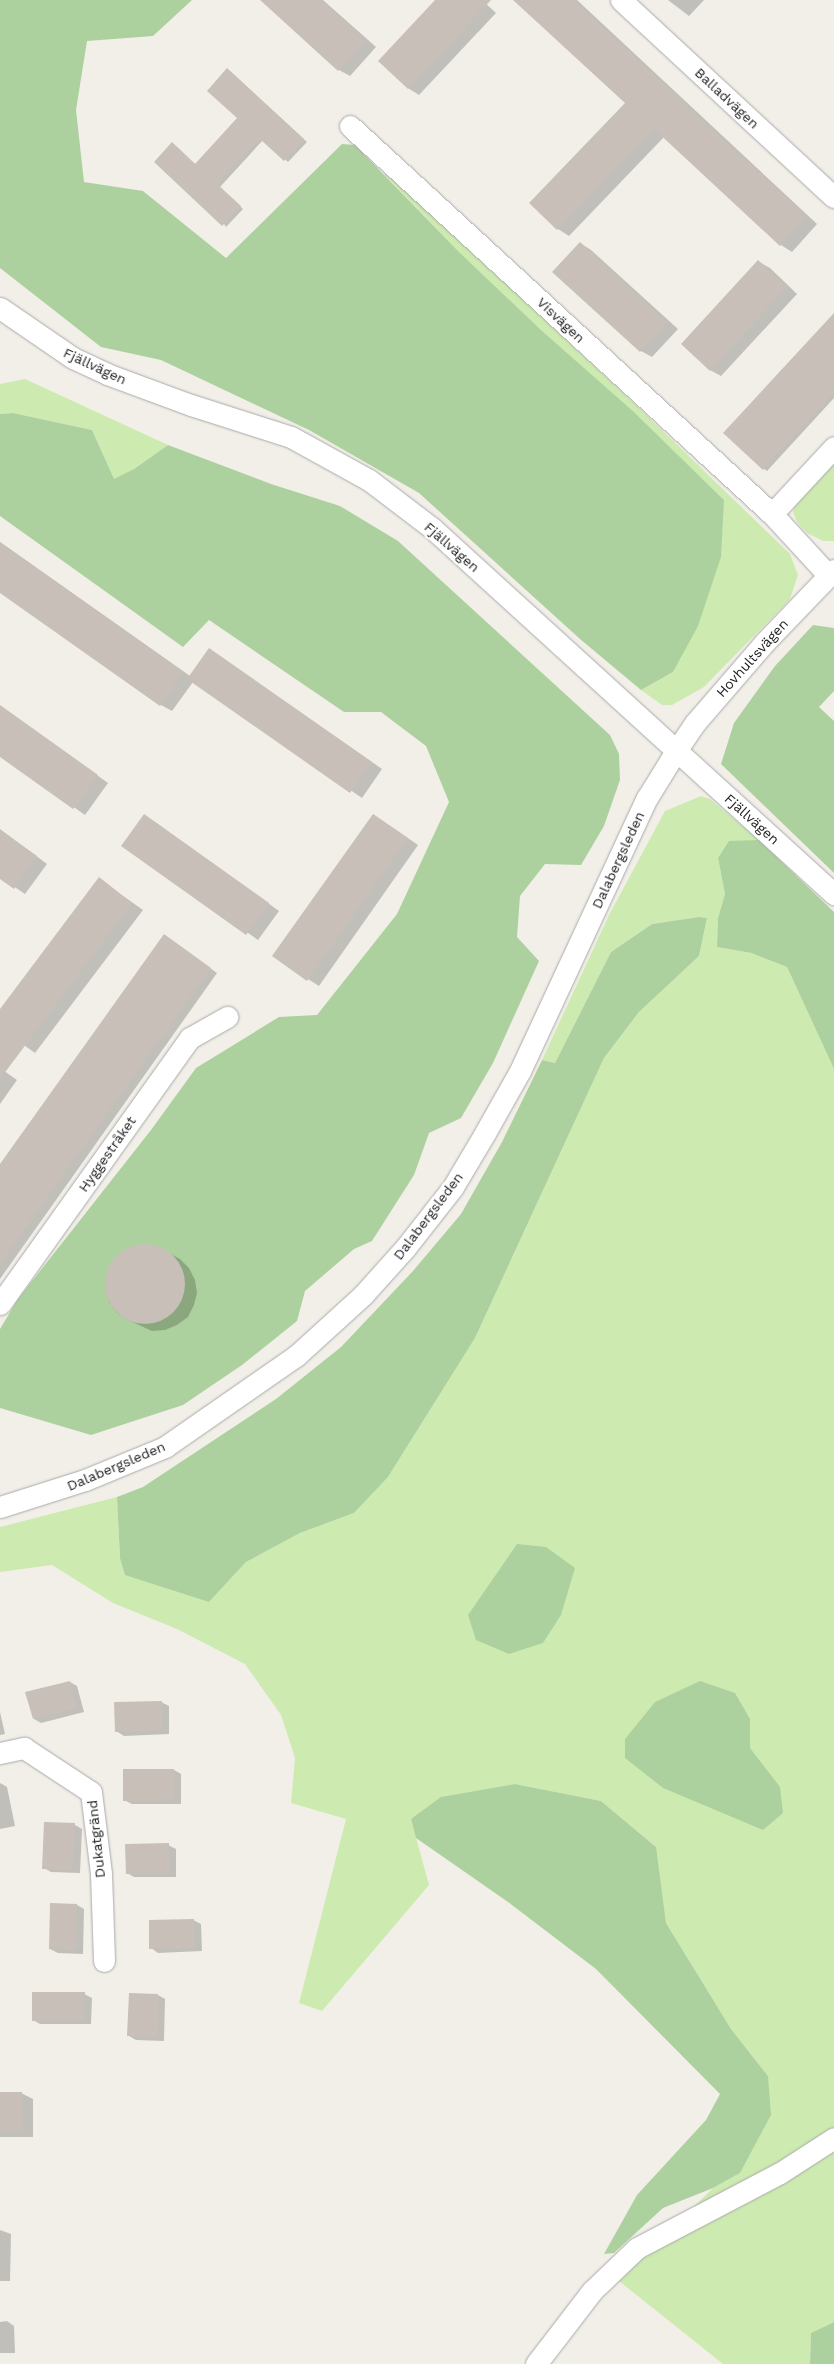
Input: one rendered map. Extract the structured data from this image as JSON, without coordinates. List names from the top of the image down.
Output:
{
  "streets": {
    "street": [
      "Balladvägen",
      "Visvägen",
      "Fjällvägen",
      "Hovhultsvägen",
      "Dalabergsleden",
      "Hyggestråket",
      "Dukatgränd"
    ]
  },
  "crossings": [
    ["Visvägen", "Hovhultsvägen"],
    ["Fjällvägen", "Hovhultsvägen"],
    ["Fjällvägen", "Dalabergsleden"],
    ["Hovhultsvägen", "Dalabergsleden"]
  ]
}
